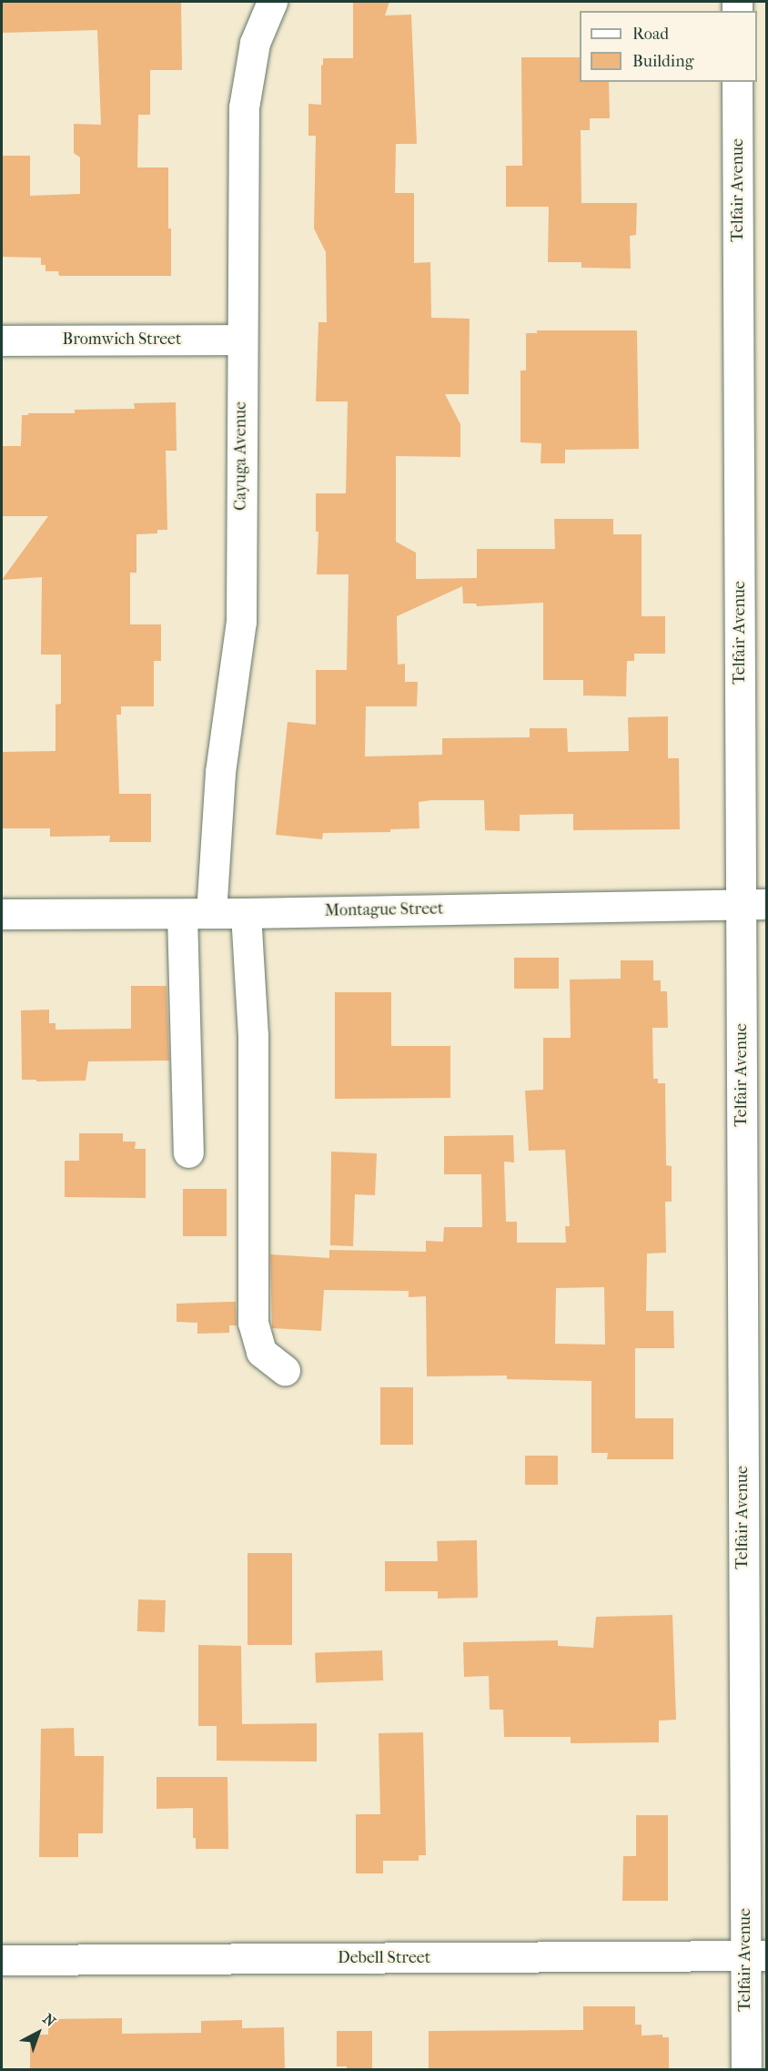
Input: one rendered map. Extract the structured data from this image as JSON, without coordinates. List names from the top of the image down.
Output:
{
  "streets": {
    "street": [
      "Telfair Avenue",
      "Bromwich Street",
      "Cayuga Avenue",
      "Montague Street",
      "Debell Street"
    ]
  },
  "crossings": [
    ["Telfair Avenue", "Montague Street"],
    ["Telfair Avenue", "Debell Street"],
    ["Bromwich Street", "Cayuga Avenue"],
    ["Cayuga Avenue", "Montague Street"]
  ],
  "legend": ["Road", "Building"],
  "north": "top right"
}
